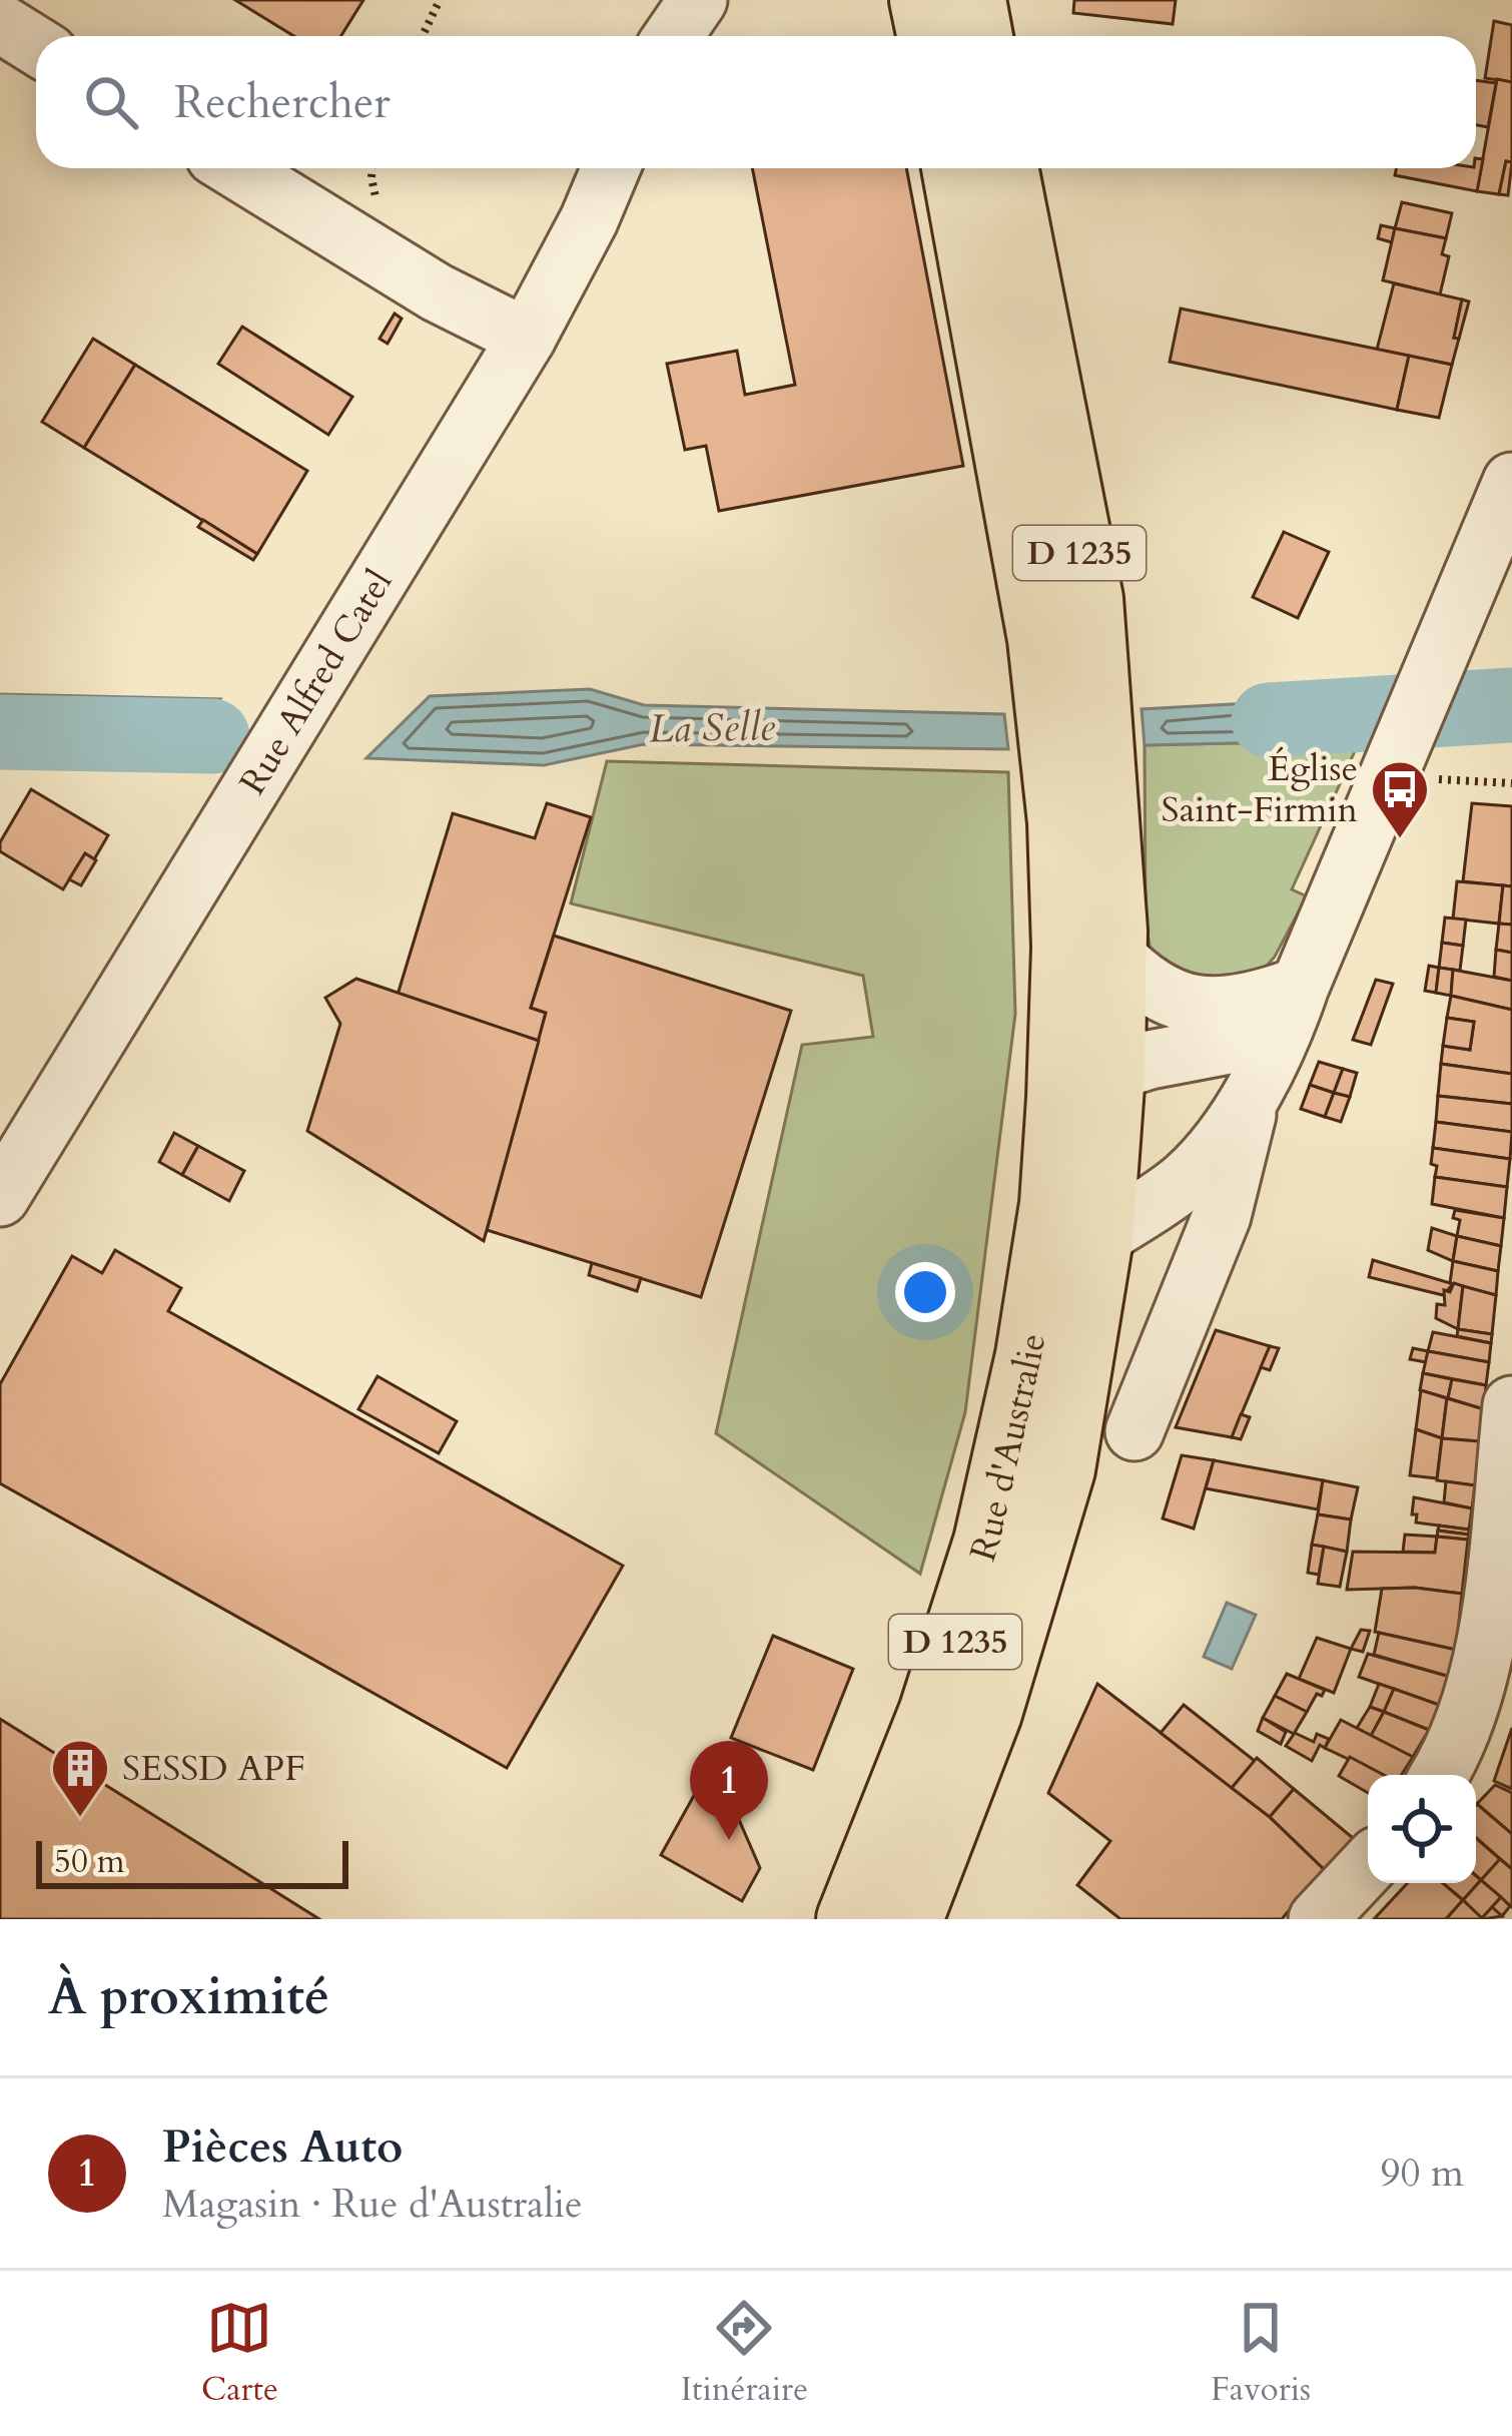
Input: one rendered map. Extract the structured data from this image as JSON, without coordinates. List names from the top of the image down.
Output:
{
  "streets": {
    "main road": ["D 1235", "Rue d'Australie"],
    "street": ["Rue Alfred Catel"]
  },
  "crossings": [
    ["D 1235", "Rue d'Australie"]
  ],
  "water": ["La Selle"],
  "places": {
    "bus stop": ["Église Saint-Firmin"],
    "building": ["SESSD APF"]
  },
  "scale_bar": "50 m",
  "page": {
    "search": "Rechercher",
    "pins": "1",
    "scale": "50 m",
    "heading": "À proximité",
    "list": [
      {
        "mark": "1",
        "name": "Pièces Auto",
        "note": "Magasin · Rue d'Australie",
        "value": "90 m"
      }
    ],
    "nav": ["Carte", "Itinéraire", "Favoris"]
  }
}
